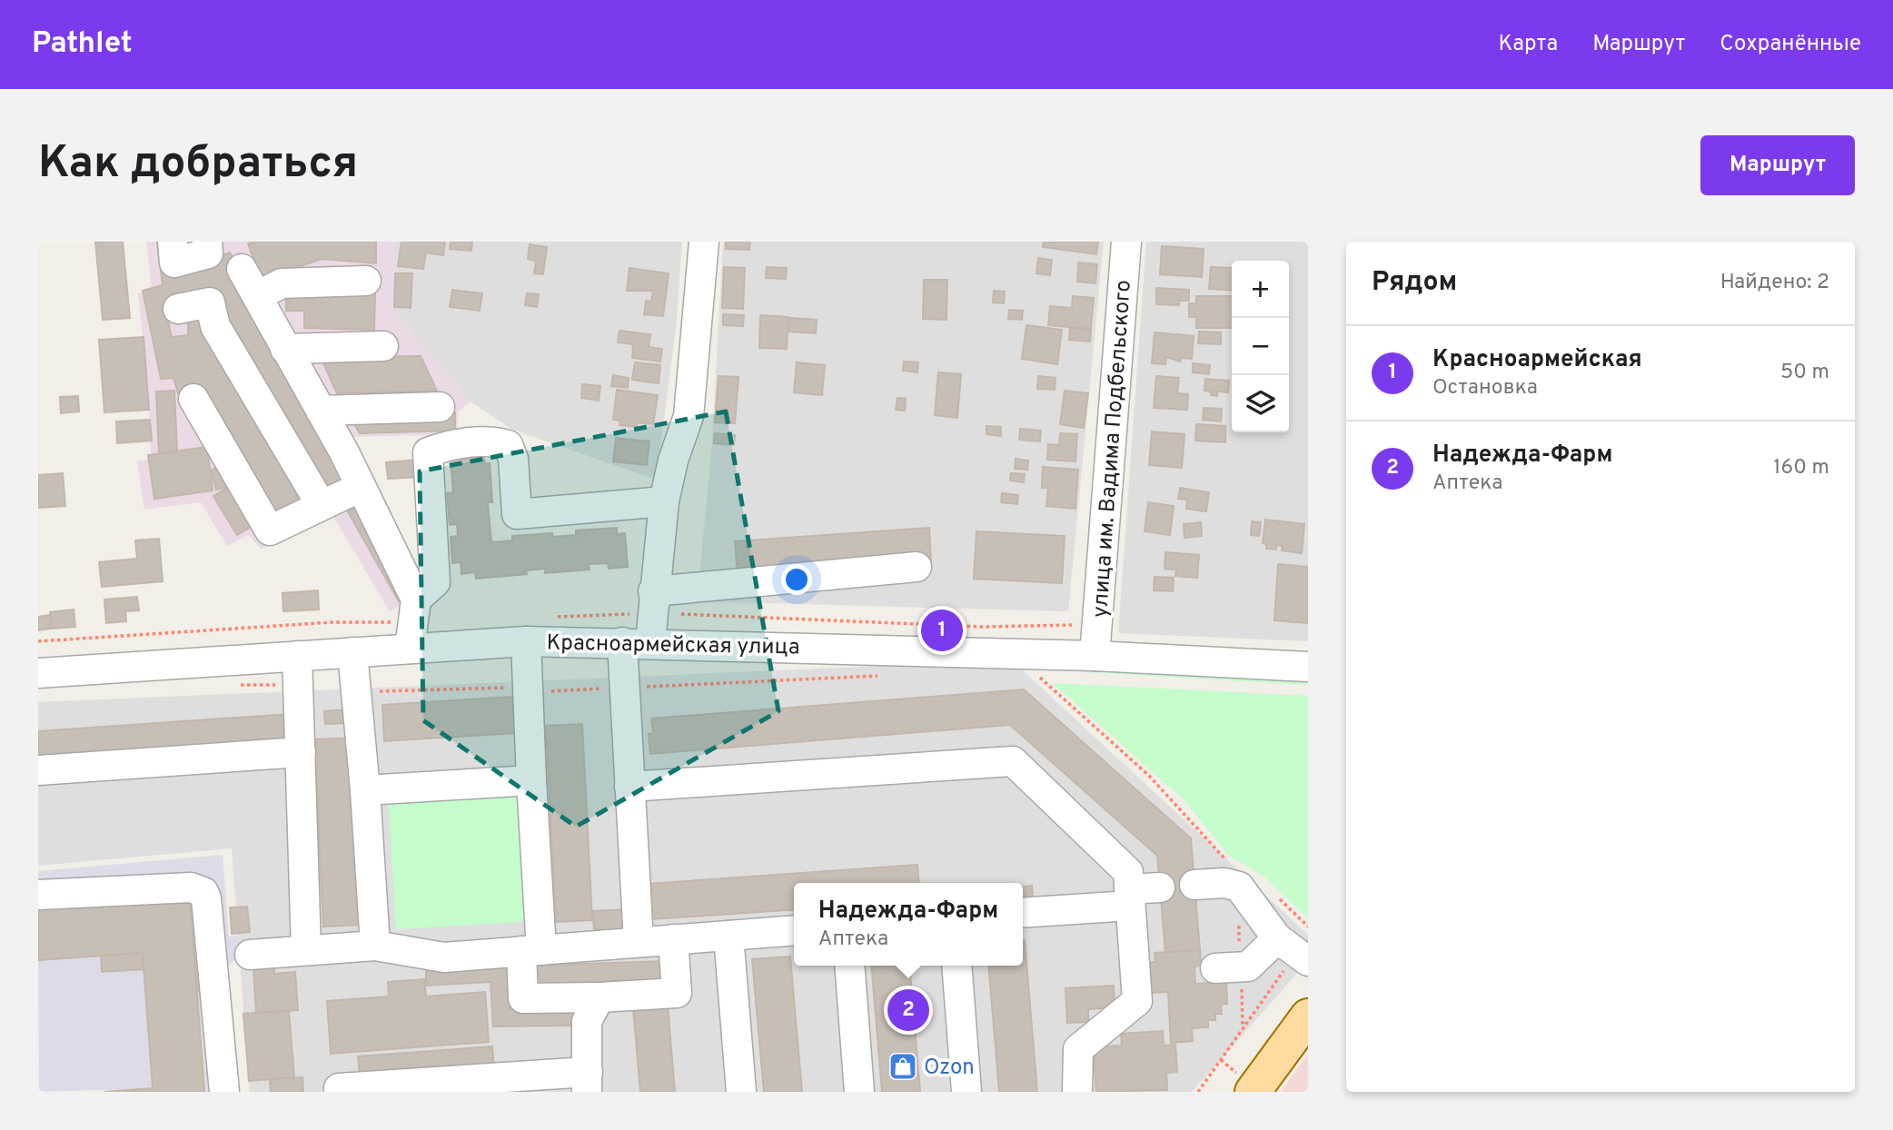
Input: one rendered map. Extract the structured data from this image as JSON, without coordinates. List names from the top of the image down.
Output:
{
  "streets": {
    "street": ["улица им. Вадима Подбельского", "Красноармейская улица"]
  },
  "crossings": [
    ["улица им. Вадима Подбельского", "Красноармейская улица"]
  ],
  "places": {
    "shop": ["Ozon"]
  },
  "page": {
    "header": "Pathlet",
    "nav": ["Карта", "Маршрут", "Сохранённые"],
    "buttons": "Маршрут",
    "title": "Как добраться",
    "heading": ["Рядом", "Найдено: 2"],
    "map_buttons": ["+", "−"],
    "list": [
      {
        "mark": "1",
        "name": "Красноармейская",
        "note": "Остановка",
        "value": "50 m"
      },
      {
        "mark": "2",
        "name": "Надежда-Фарм",
        "note": "Аптека",
        "value": "160 m"
      }
    ],
    "pins": ["1", "2"],
    "popup": ["Надежда-Фарм", "Аптека"]
  }
}
